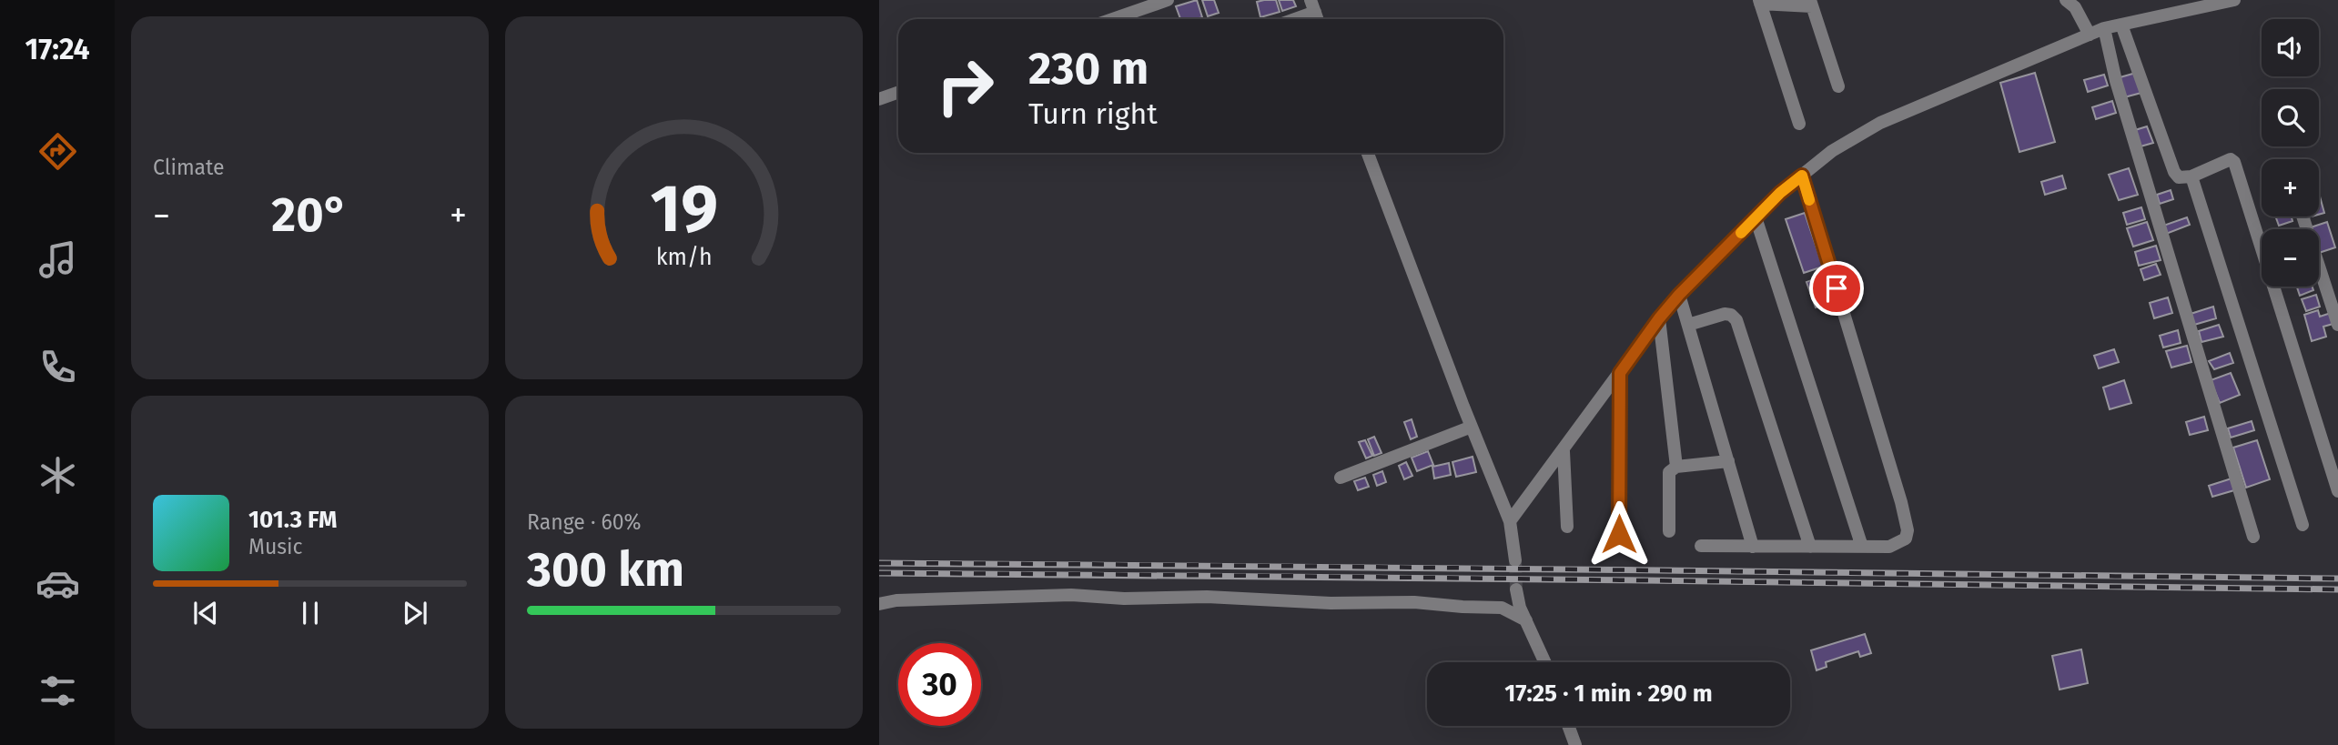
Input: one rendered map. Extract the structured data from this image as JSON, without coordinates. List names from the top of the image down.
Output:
{
  "page": {
    "tabs": "17:24",
    "tile": [
      "Climate",
      ["Range · 60%", "300 km"]
    ],
    "map_buttons": ["+", "−"],
    "turn": ["230 m", "Turn right"],
    "heat": ["−", "20°", "+"],
    "song": ["101.3 FM", "Music"],
    "limit": "30",
    "trip": "17:25 · 1 min · 290 m",
    "gauge": ["19", "km/h"]
  }
}
